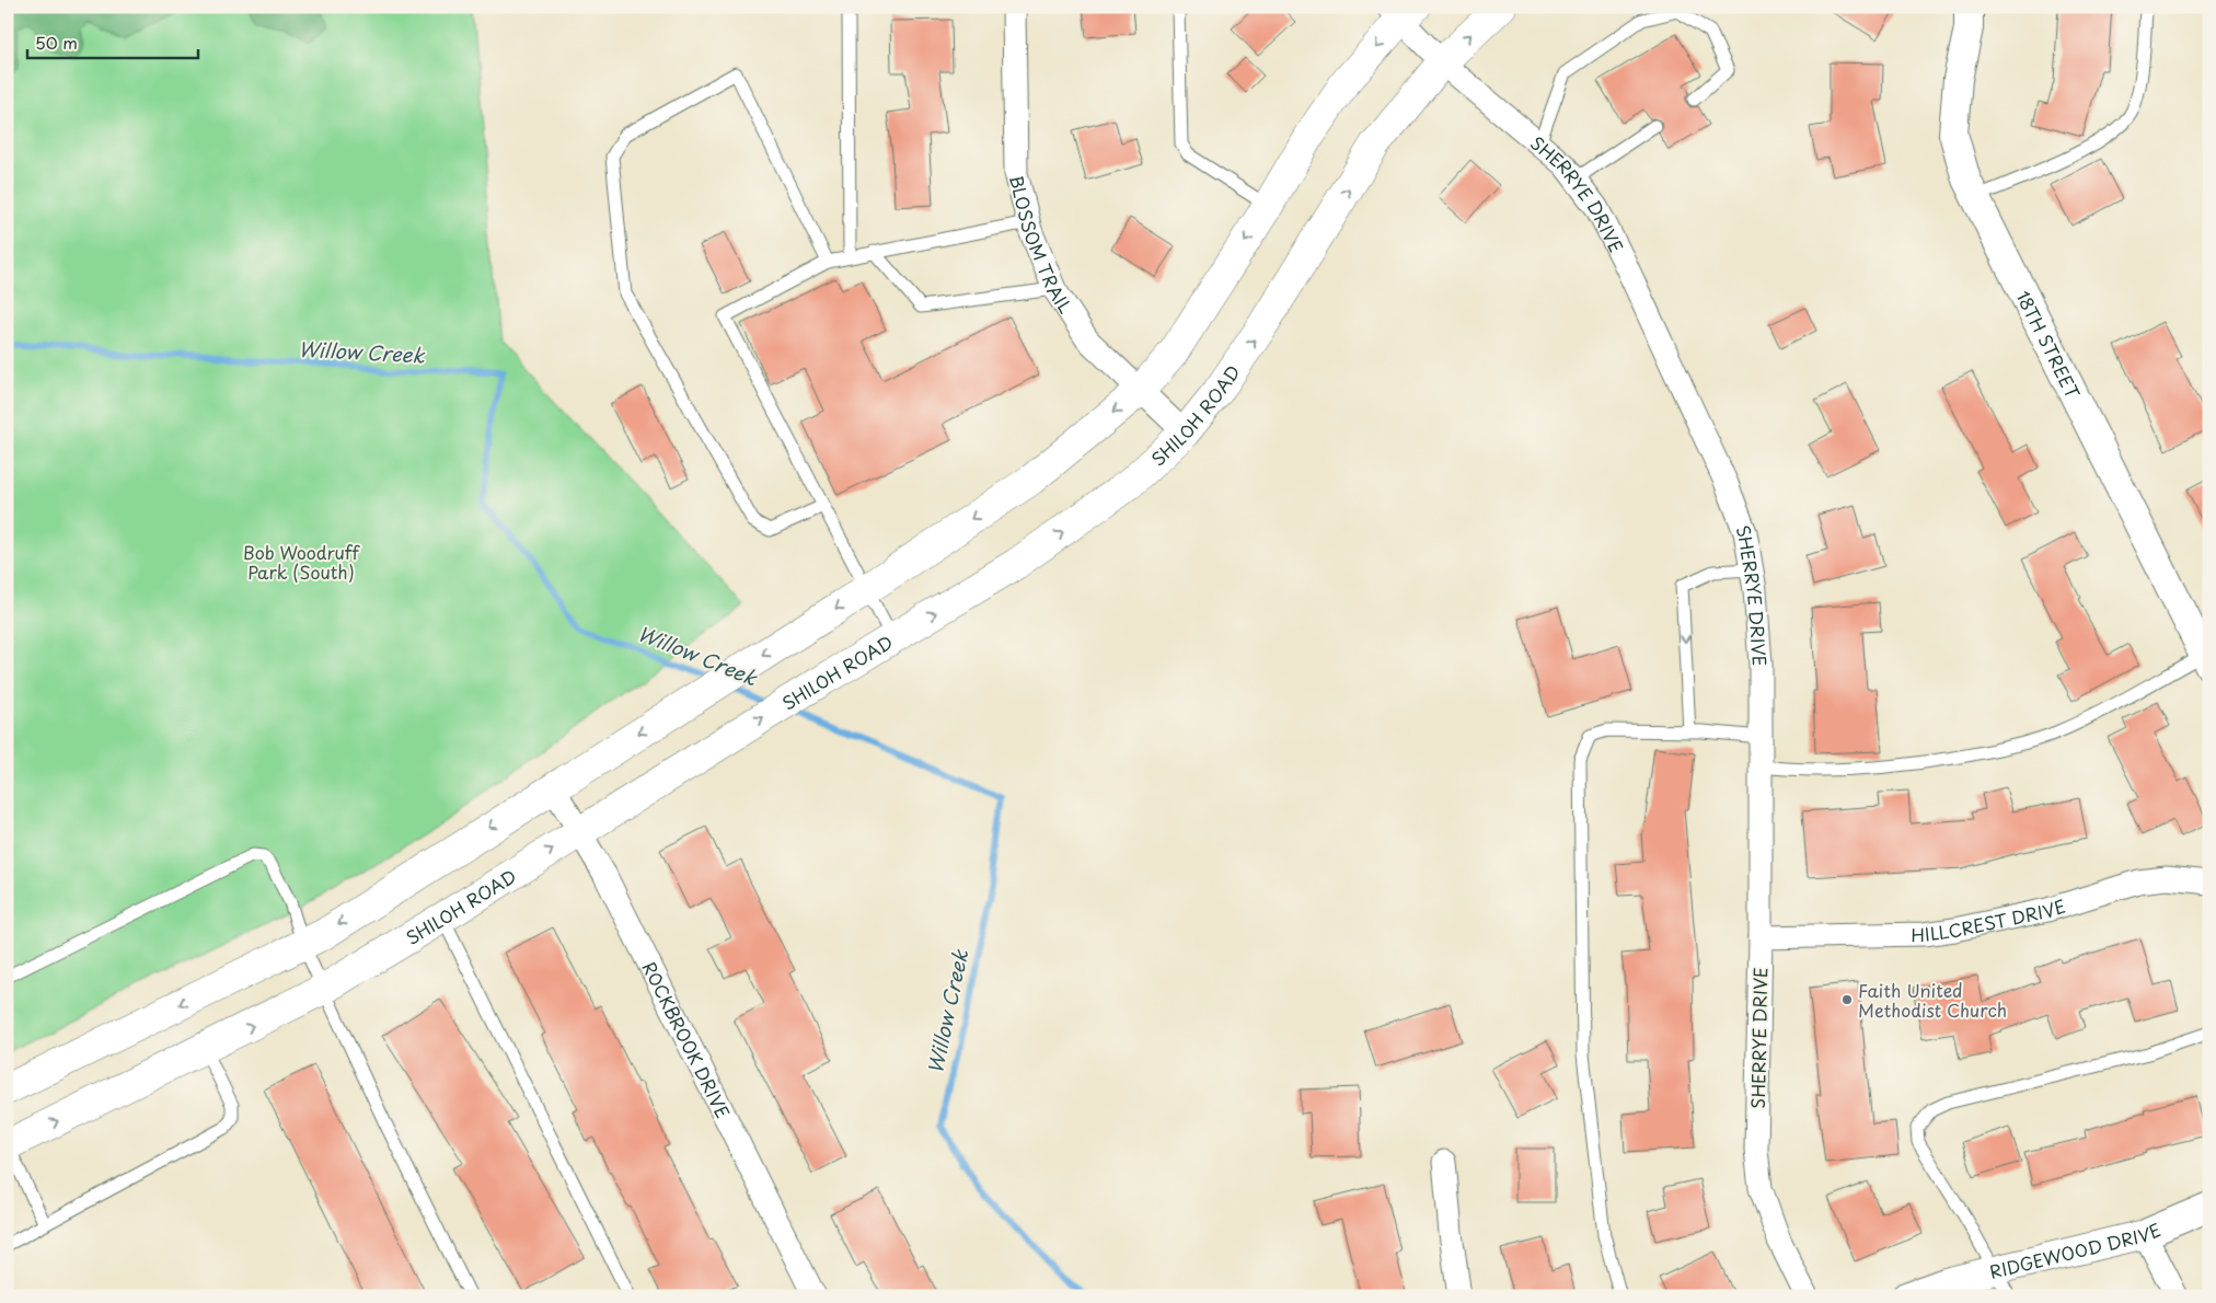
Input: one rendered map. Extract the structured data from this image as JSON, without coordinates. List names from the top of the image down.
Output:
{
  "streets": {
    "main road": ["SHILOH ROAD"],
    "street": [
      "SHERRYE DRIVE",
      "BLOSSOM TRAIL",
      "18TH STREET",
      "HILLCREST DRIVE",
      "ROCKBROOK DRIVE",
      "RIDGEWOOD DRIVE"
    ]
  },
  "crossings": [
    ["SHERRYE DRIVE", "SHILOH ROAD"],
    ["SHERRYE DRIVE", "HILLCREST DRIVE"],
    ["BLOSSOM TRAIL", "SHILOH ROAD"],
    ["SHILOH ROAD", "ROCKBROOK DRIVE"]
  ],
  "water": ["Willow Creek"],
  "parks": ["Bob Woodruff Park (South)"],
  "places": ["Faith United Methodist Church"],
  "scale_bar": "50 m"
}
